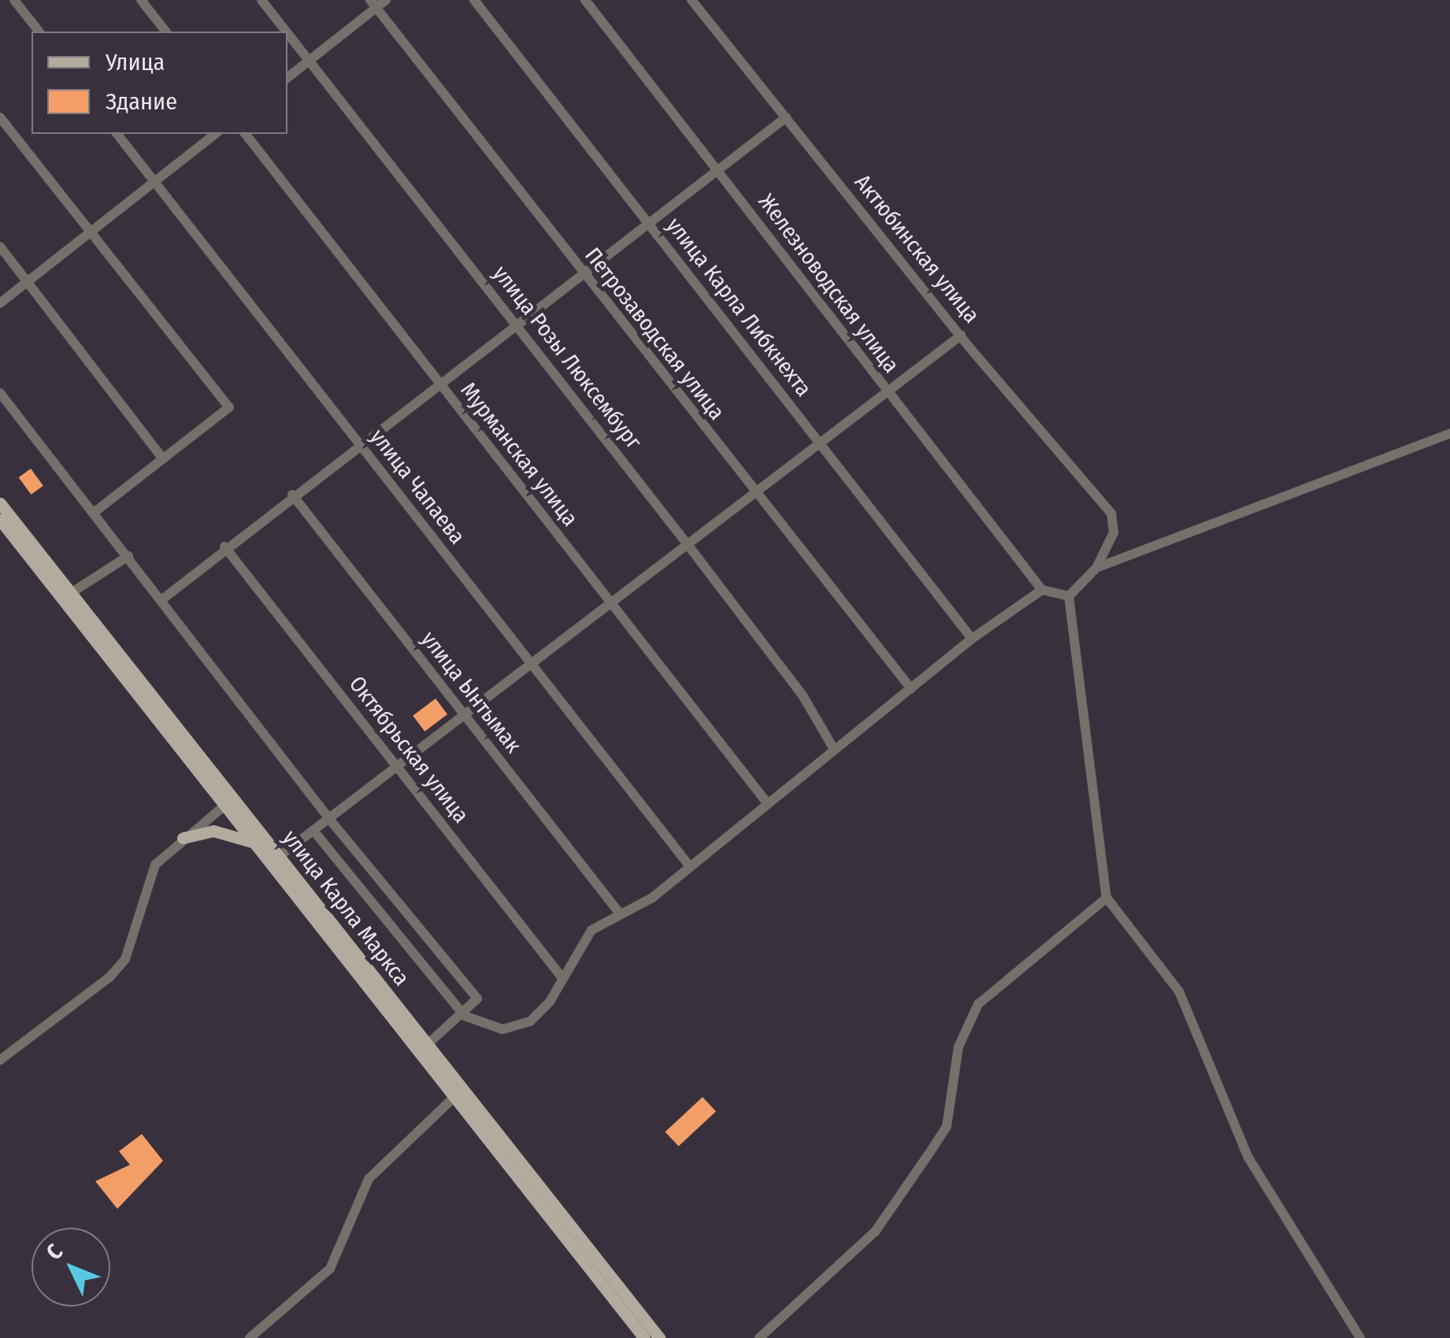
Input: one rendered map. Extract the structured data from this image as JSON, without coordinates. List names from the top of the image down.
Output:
{
  "streets": {
    "main road": ["улица Карла Маркса"],
    "street": [
      "Актюбинская улица",
      "Железноводская улица",
      "улица Карла Либкнехта",
      "Петрозаводская улица",
      "улица Розы Люксембург",
      "Мурманская улица",
      "улица Чапаева",
      "улица Ынтымак",
      "Октябрьская улица"
    ]
  },
  "legend": ["Улица", "Здание"],
  "north": "top left"
}
